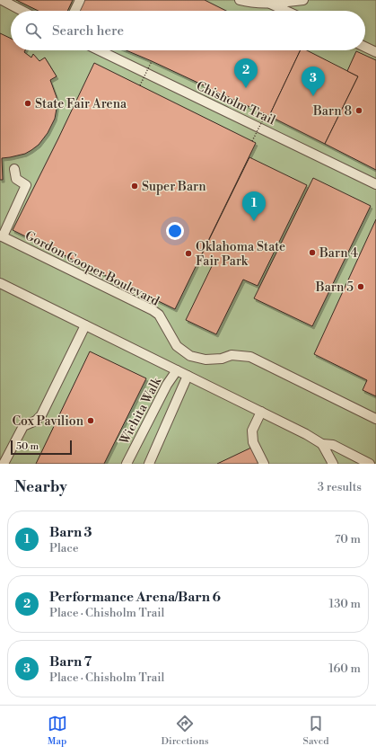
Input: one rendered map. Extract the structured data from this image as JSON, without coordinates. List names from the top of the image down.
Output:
{
  "streets": {
    "street": ["Chisholm Trail", "Gordon Cooper Boulevard", "Wichita Walk"]
  },
  "places": [
    "State Fair Arena",
    "Barn 8",
    "Super Barn",
    "Barn 4",
    "Oklahoma State Fair Park",
    "Barn 5",
    "Cox Pavilion"
  ],
  "scale_bar": "50 m",
  "page": {
    "search": "Search here",
    "pins": ["2", "3", "1"],
    "scale": "50 m",
    "heading": ["Nearby", "3 results"],
    "list": [
      {
        "mark": "1",
        "name": "Barn 3",
        "note": "Place",
        "value": "70 m"
      },
      {
        "mark": "2",
        "name": "Performance Arena/Barn 6",
        "note": "Place · Chisholm Trail",
        "value": "130 m"
      },
      {
        "mark": "3",
        "name": "Barn 7",
        "note": "Place · Chisholm Trail",
        "value": "160 m"
      }
    ],
    "nav": ["Map", "Directions", "Saved"]
  }
}
